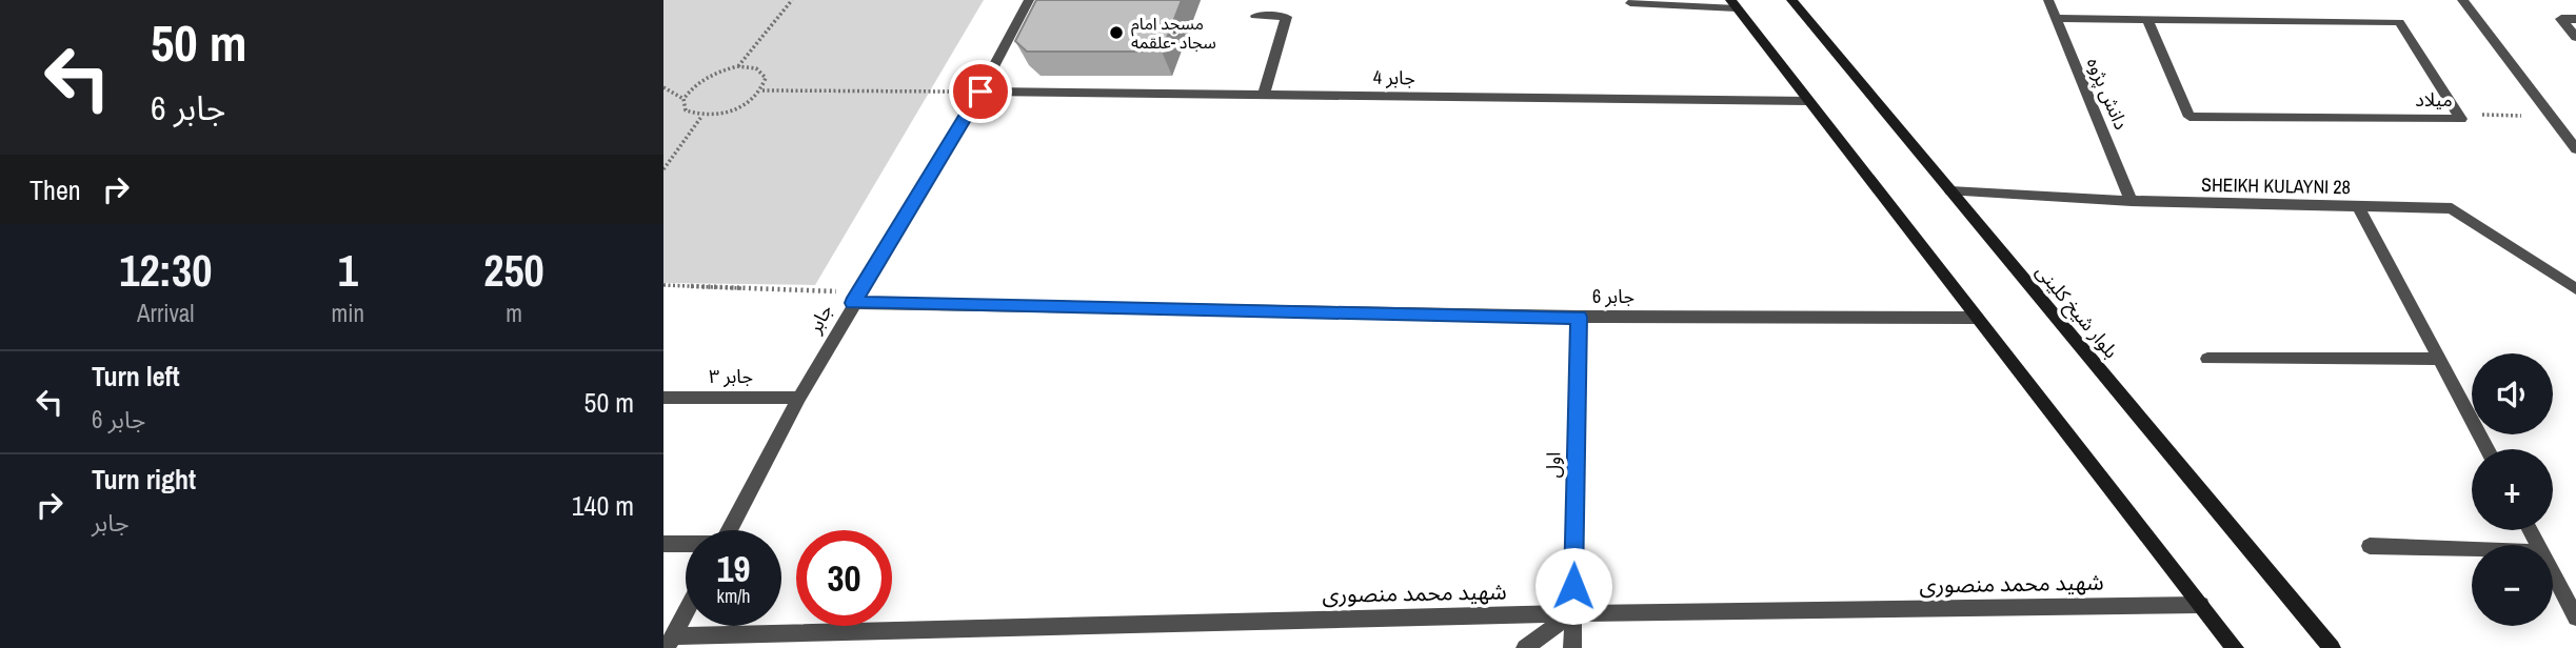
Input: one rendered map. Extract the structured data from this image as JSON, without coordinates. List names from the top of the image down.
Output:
{
  "streets": {
    "main road": ["بلوار شیخ کلینی"],
    "street": [
      "جابر 4",
      "دانش پژوه",
      "میلاد",
      "SHEIKH KULAYNI 28",
      "جابر 6",
      "جابر",
      "جابر ۳",
      "اول",
      "شهید محمد منصوری"
    ]
  },
  "crossings": [
    ["جابر 4", "جابر"],
    ["دانش پژوه", "میلاد"],
    ["دانش پژوه", "SHEIKH KULAYNI 28"],
    ["SHEIKH KULAYNI 28", "بلوار شیخ کلینی"],
    ["جابر 6", "جابر"],
    ["جابر 6", "اول"],
    ["جابر", "جابر ۳"],
    ["اول", "شهید محمد منصوری"]
  ],
  "places": ["مسجد امام سجاد -علقمه"],
  "page": {
    "turn": ["50 m", "جابر 6"],
    "then": "Then",
    "eta": [
      "12:30",
      "Arrival",
      "1",
      "min",
      "250",
      "m"
    ],
    "list": [
      {
        "name": "Turn left",
        "note": "جابر 6",
        "value": "50 m"
      },
      {
        "name": "Turn right",
        "note": "جابر",
        "value": "140 m"
      }
    ],
    "map_buttons": ["+", "−"],
    "speed": "19 km/h",
    "limit": "30"
  }
}
